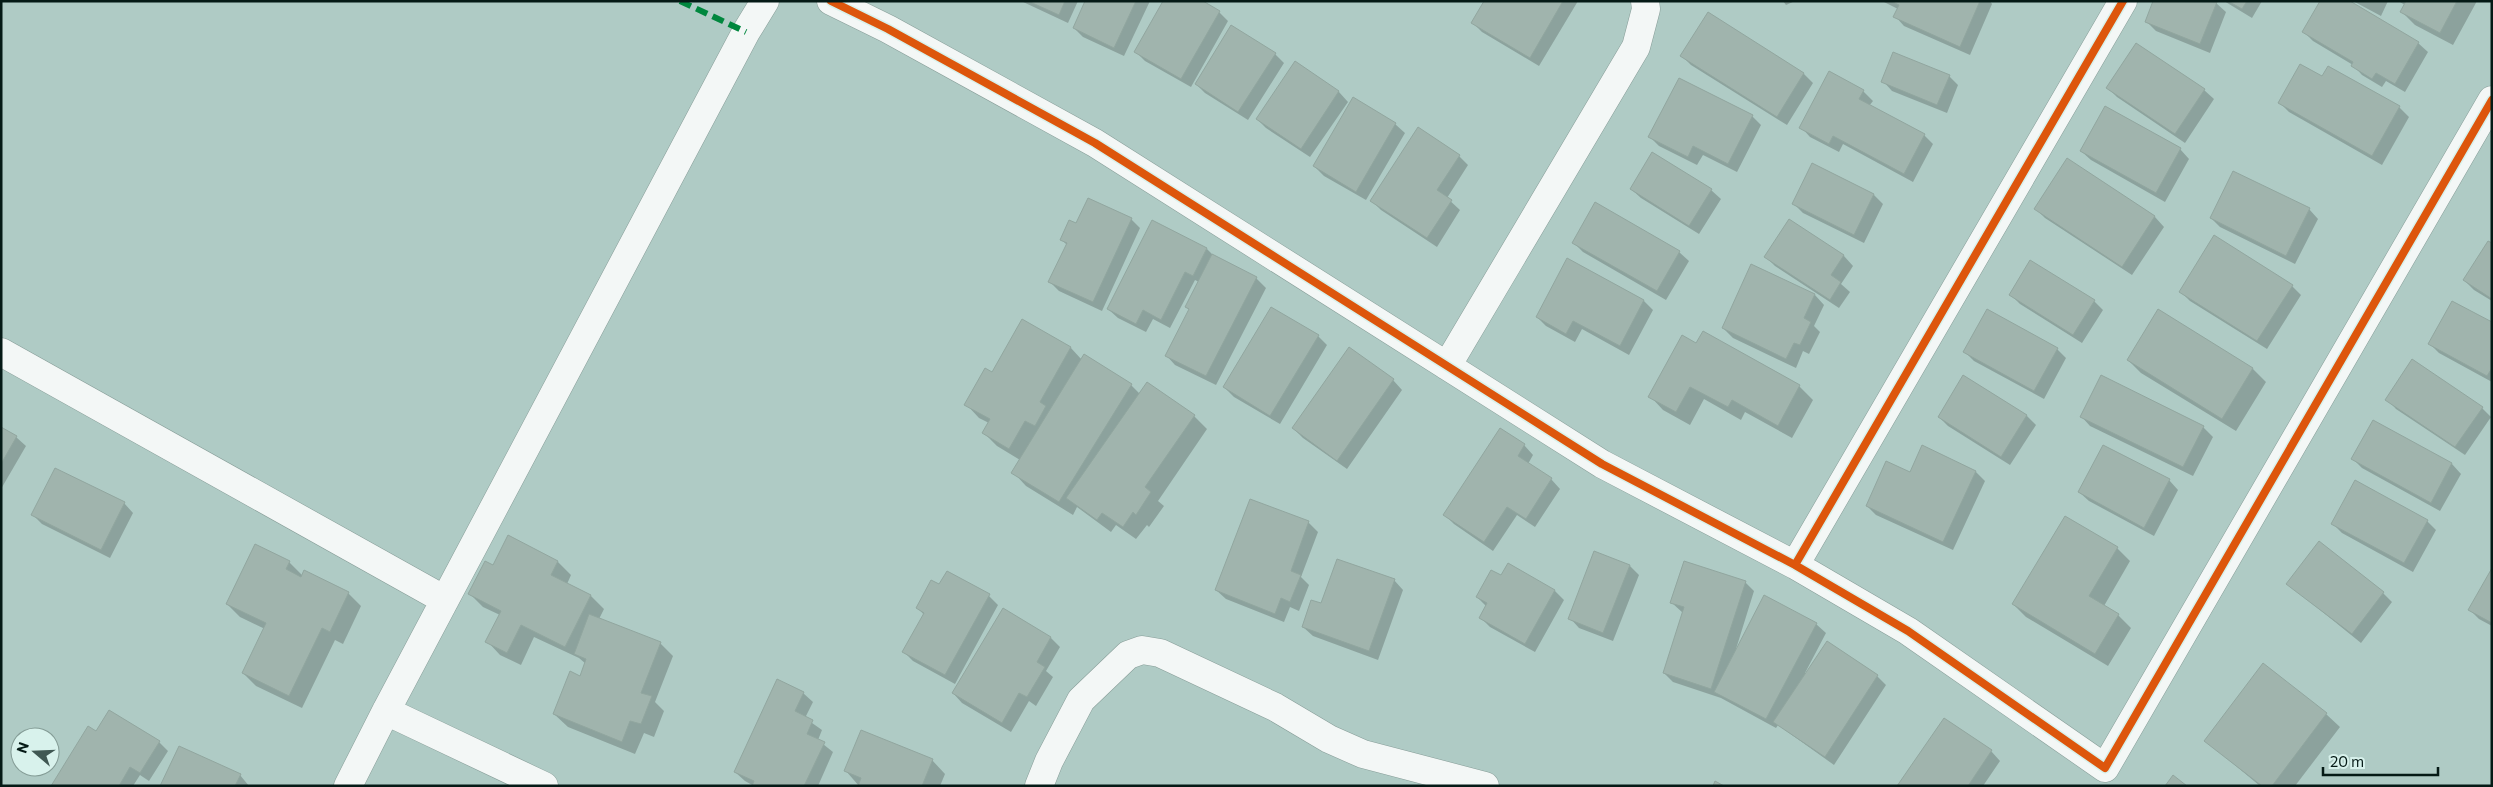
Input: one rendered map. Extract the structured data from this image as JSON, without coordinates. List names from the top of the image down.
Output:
{
  "scale_bar": "20 m",
  "north": "left"
}
